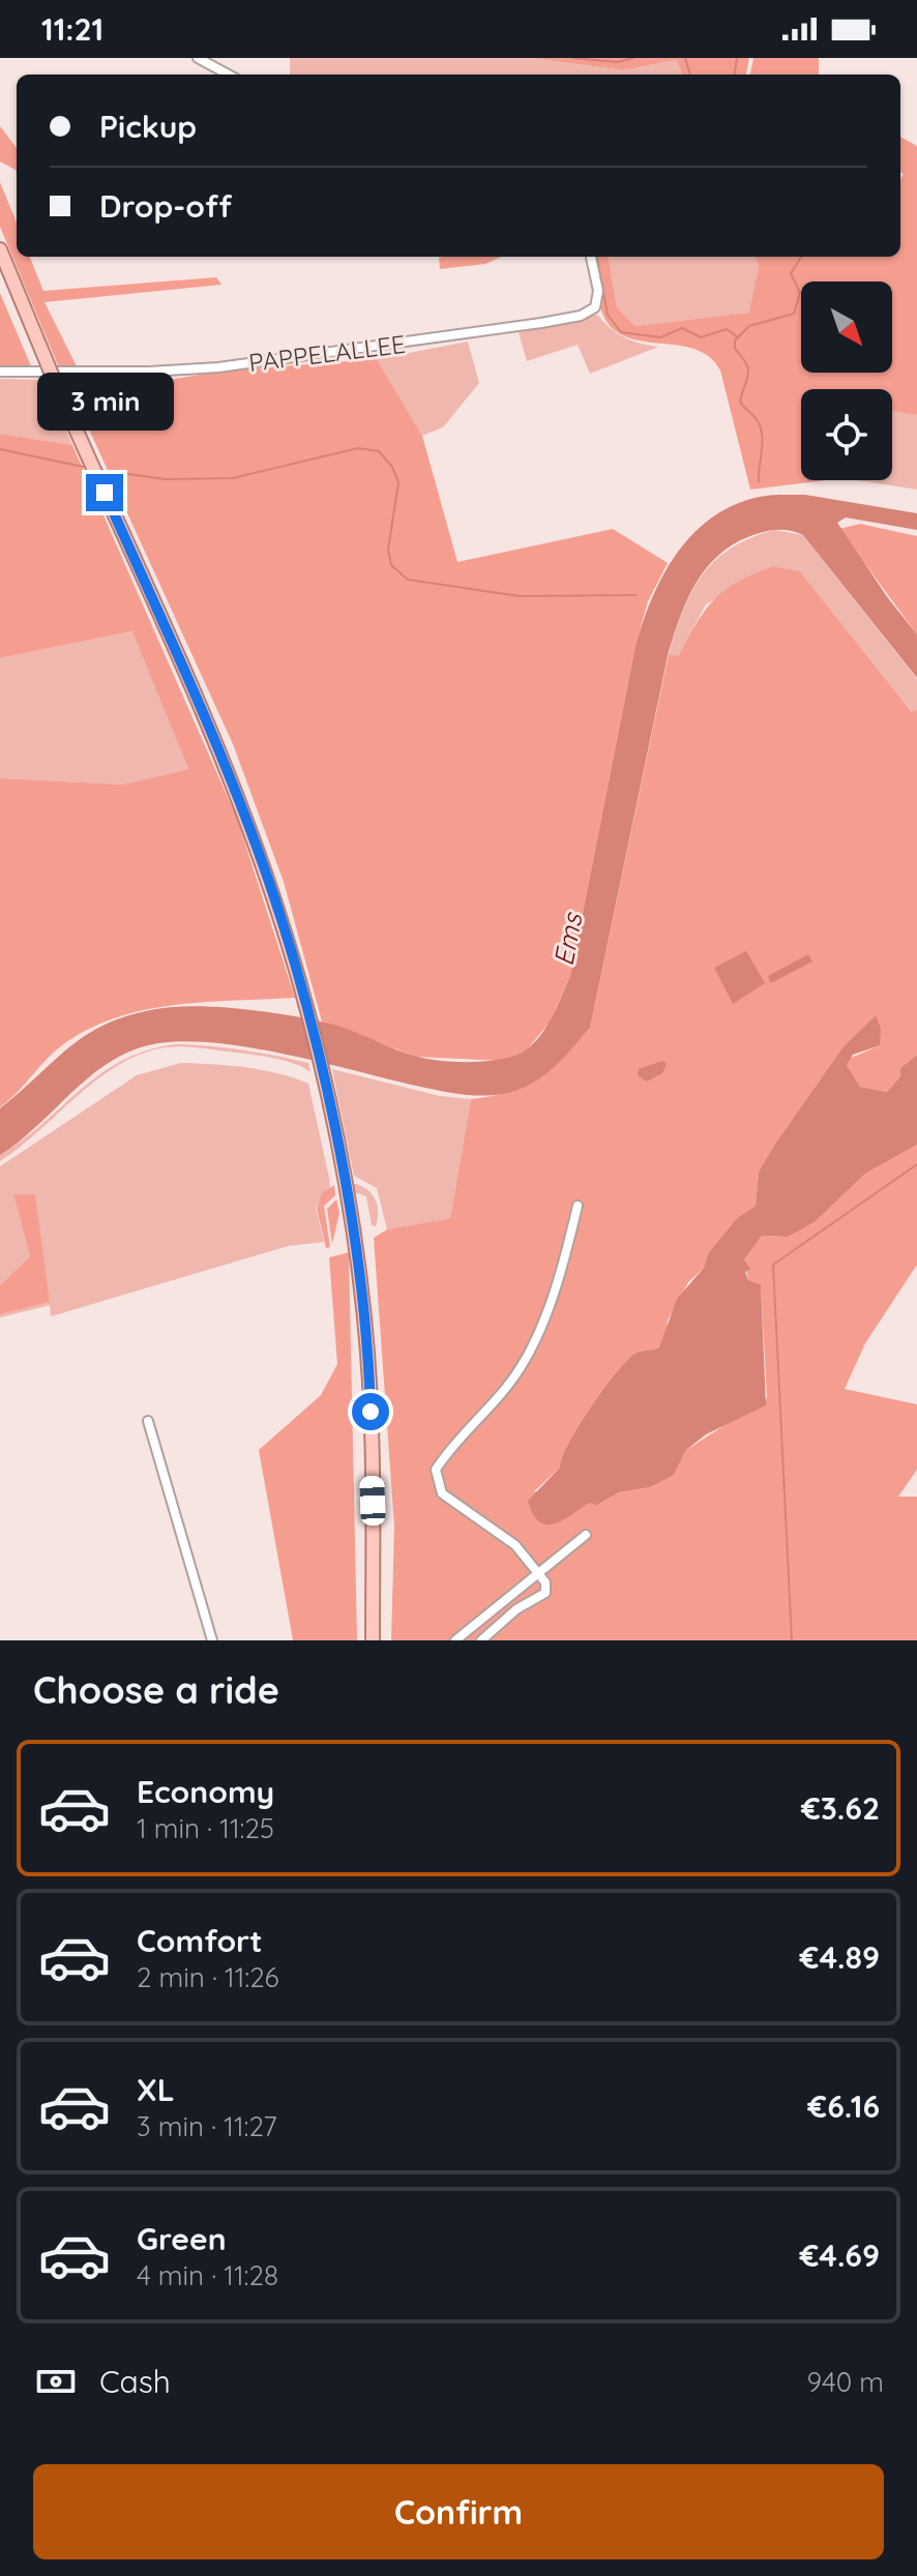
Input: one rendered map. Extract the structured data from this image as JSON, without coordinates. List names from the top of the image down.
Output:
{
  "streets": {
    "street": ["PAPPELALLEE"]
  },
  "water": ["Ems"],
  "north": "bottom right",
  "page": {
    "status": "11:21",
    "banner": ["Pickup", "Drop-off"],
    "bubble": "3 min",
    "heading": "Choose a ride",
    "list": [
      {
        "name": "Economy",
        "note": "1 min · 11:25",
        "value": "€3.62"
      },
      {
        "name": "Comfort",
        "note": "2 min · 11:26",
        "value": "€4.89"
      },
      {
        "name": "XL",
        "note": "3 min · 11:27",
        "value": "€6.16"
      },
      {
        "name": "Green",
        "note": "4 min · 11:28",
        "value": "€4.69"
      }
    ],
    "pay": ["Cash", "940 m"],
    "buttons": "Confirm"
  }
}
